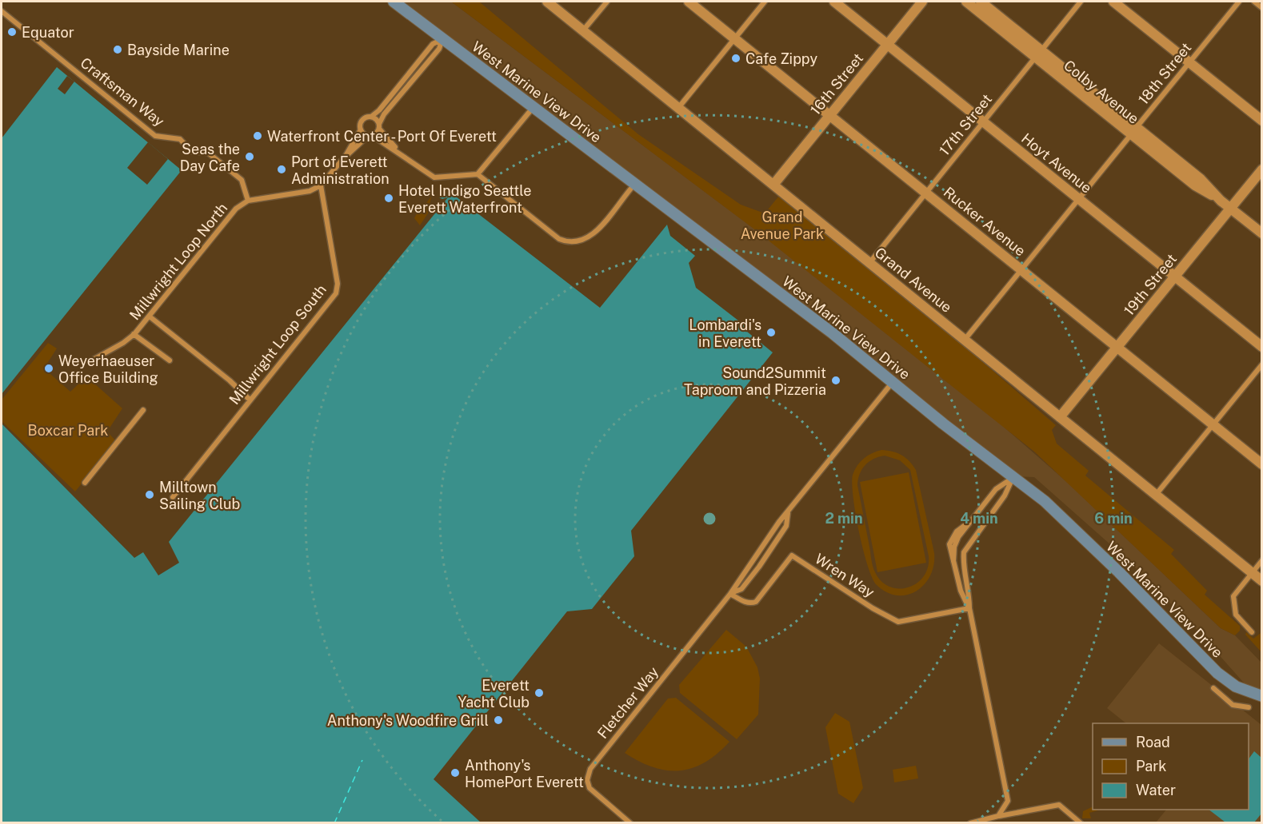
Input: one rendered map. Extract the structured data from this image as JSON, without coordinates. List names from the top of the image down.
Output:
{
  "streets": {
    "main road": ["West Marine View Drive"],
    "street": [
      "18th Street",
      "16th Street",
      "Craftsman Way",
      "Colby Avenue",
      "17th Street",
      "Hoyt Avenue",
      "Rucker Avenue",
      "Millwright Loop North",
      "Grand Avenue",
      "19th Street",
      "Millwright Loop South",
      "Wren Way",
      "Fletcher Way"
    ]
  },
  "crossings": [
    ["18th Street", "Colby Avenue"],
    ["18th Street", "Hoyt Avenue"],
    ["18th Street", "Rucker Avenue"],
    ["18th Street", "Grand Avenue"],
    ["16th Street", "Hoyt Avenue"],
    ["16th Street", "Rucker Avenue"],
    ["16th Street", "Grand Avenue"],
    ["Craftsman Way", "Millwright Loop North"],
    ["Colby Avenue", "17th Street"],
    ["Colby Avenue", "19th Street"],
    ["17th Street", "Hoyt Avenue"],
    ["17th Street", "Rucker Avenue"],
    ["17th Street", "Grand Avenue"],
    ["Hoyt Avenue", "19th Street"],
    ["Rucker Avenue", "19th Street"],
    ["Millwright Loop North", "Millwright Loop South"],
    ["Grand Avenue", "19th Street"],
    ["Wren Way", "Fletcher Way"]
  ],
  "parks": ["Grand Avenue Park", "Boxcar Park"],
  "places": [
    "Equator",
    "Bayside Marine",
    "Cafe Zippy",
    "Waterfront Center - Port Of Everett",
    "Seas the Day Cafe",
    "Port of Everett Administration",
    "Hotel Indigo Seattle Everett Waterfront",
    "Lombardi's in Everett",
    "Weyerhaeuser Office Building",
    "Sound2Summit Taproom and Pizzeria",
    "Milltown Sailing Club",
    "Everett Yacht Club",
    "Anthony's Woodfire Grill",
    "Anthony's HomePort Everett"
  ],
  "legend": ["Road", "Park", "Water"],
  "rings": ["2 min", "4 min", "6 min"]
}
